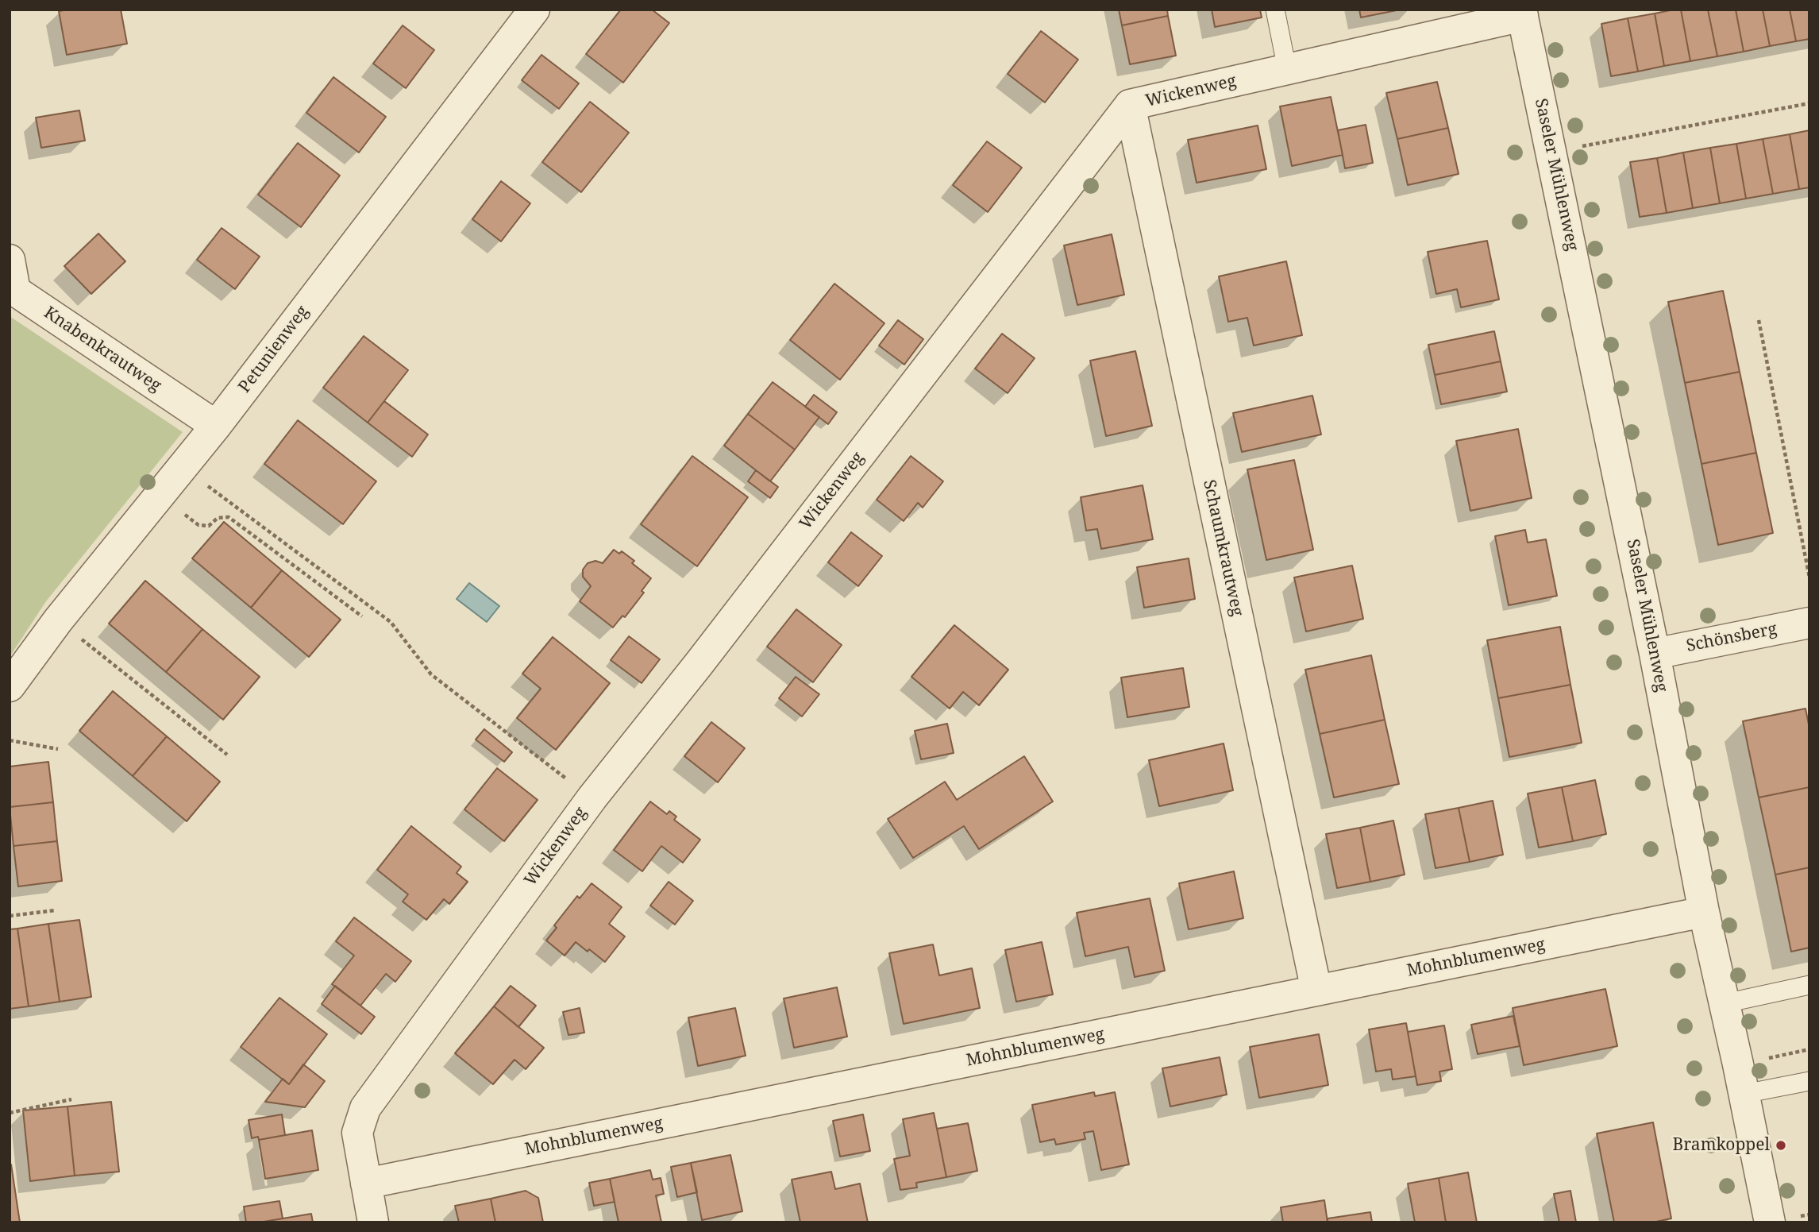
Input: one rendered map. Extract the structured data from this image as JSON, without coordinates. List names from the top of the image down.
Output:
{
  "streets": {
    "street": [
      "Wickenweg",
      "Saseler Mühlenweg",
      "Knabenkrautweg",
      "Petunienweg",
      "Schaumkrautweg",
      "Schönsberg",
      "Mohnblumenweg"
    ]
  },
  "crossings": [
    ["Wickenweg", "Saseler Mühlenweg"],
    ["Wickenweg", "Schaumkrautweg"],
    ["Wickenweg", "Mohnblumenweg"],
    ["Saseler Mühlenweg", "Schönsberg"],
    ["Saseler Mühlenweg", "Mohnblumenweg"],
    ["Knabenkrautweg", "Petunienweg"],
    ["Schaumkrautweg", "Mohnblumenweg"]
  ],
  "places": ["Bramkoppel"]
}
